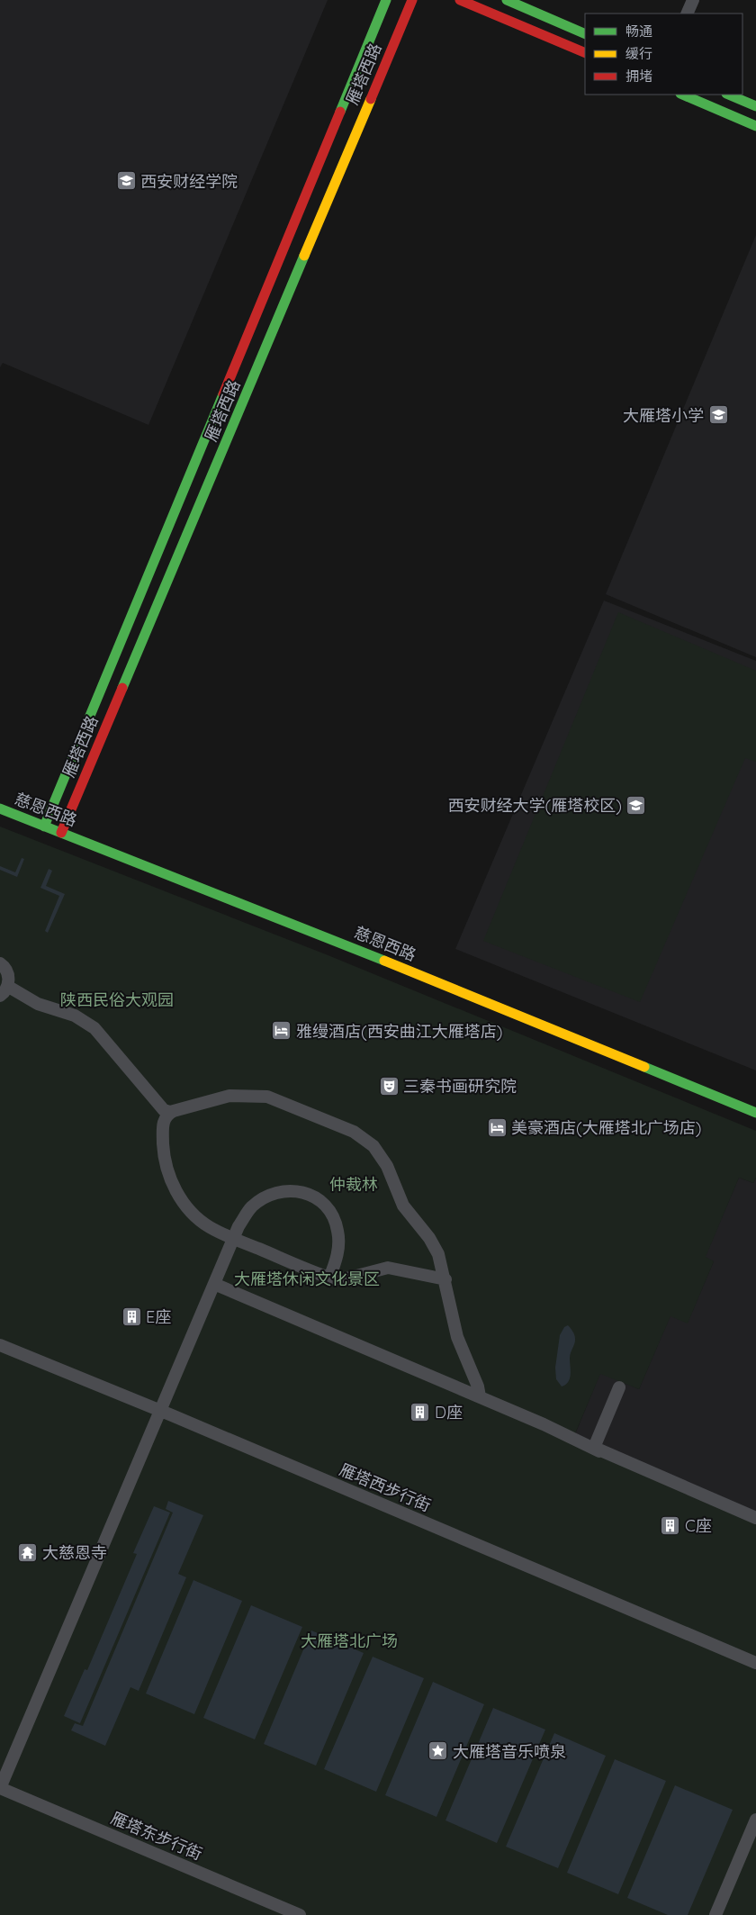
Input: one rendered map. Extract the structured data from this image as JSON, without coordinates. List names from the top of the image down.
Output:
{
  "streets": {
    "street": [
      "雁塔西路",
      "慈恩西路",
      "雁塔西步行街",
      "雁塔东步行街"
    ]
  },
  "crossings": [
    ["雁塔西路", "慈恩西路"]
  ],
  "parks": [
    "陕西民俗大观园",
    "仲裁林",
    "大雁塔休闲文化景区",
    "大雁塔北广场"
  ],
  "places": {
    "school or university": ["西安财经学院", "大雁塔小学", "西安财经大学(雁塔校区)"],
    "hotel": ["雅缦酒店(西安曲江大雁塔店)", "美豪酒店(大雁塔北广场店)"],
    "theatre": ["三秦书画研究院"],
    "building": ["E座", "D座", "C座"],
    "temple": ["大慈恩寺"],
    "place": ["大雁塔音乐喷泉"]
  },
  "legend": ["畅通", "缓行", "拥堵"]
}
